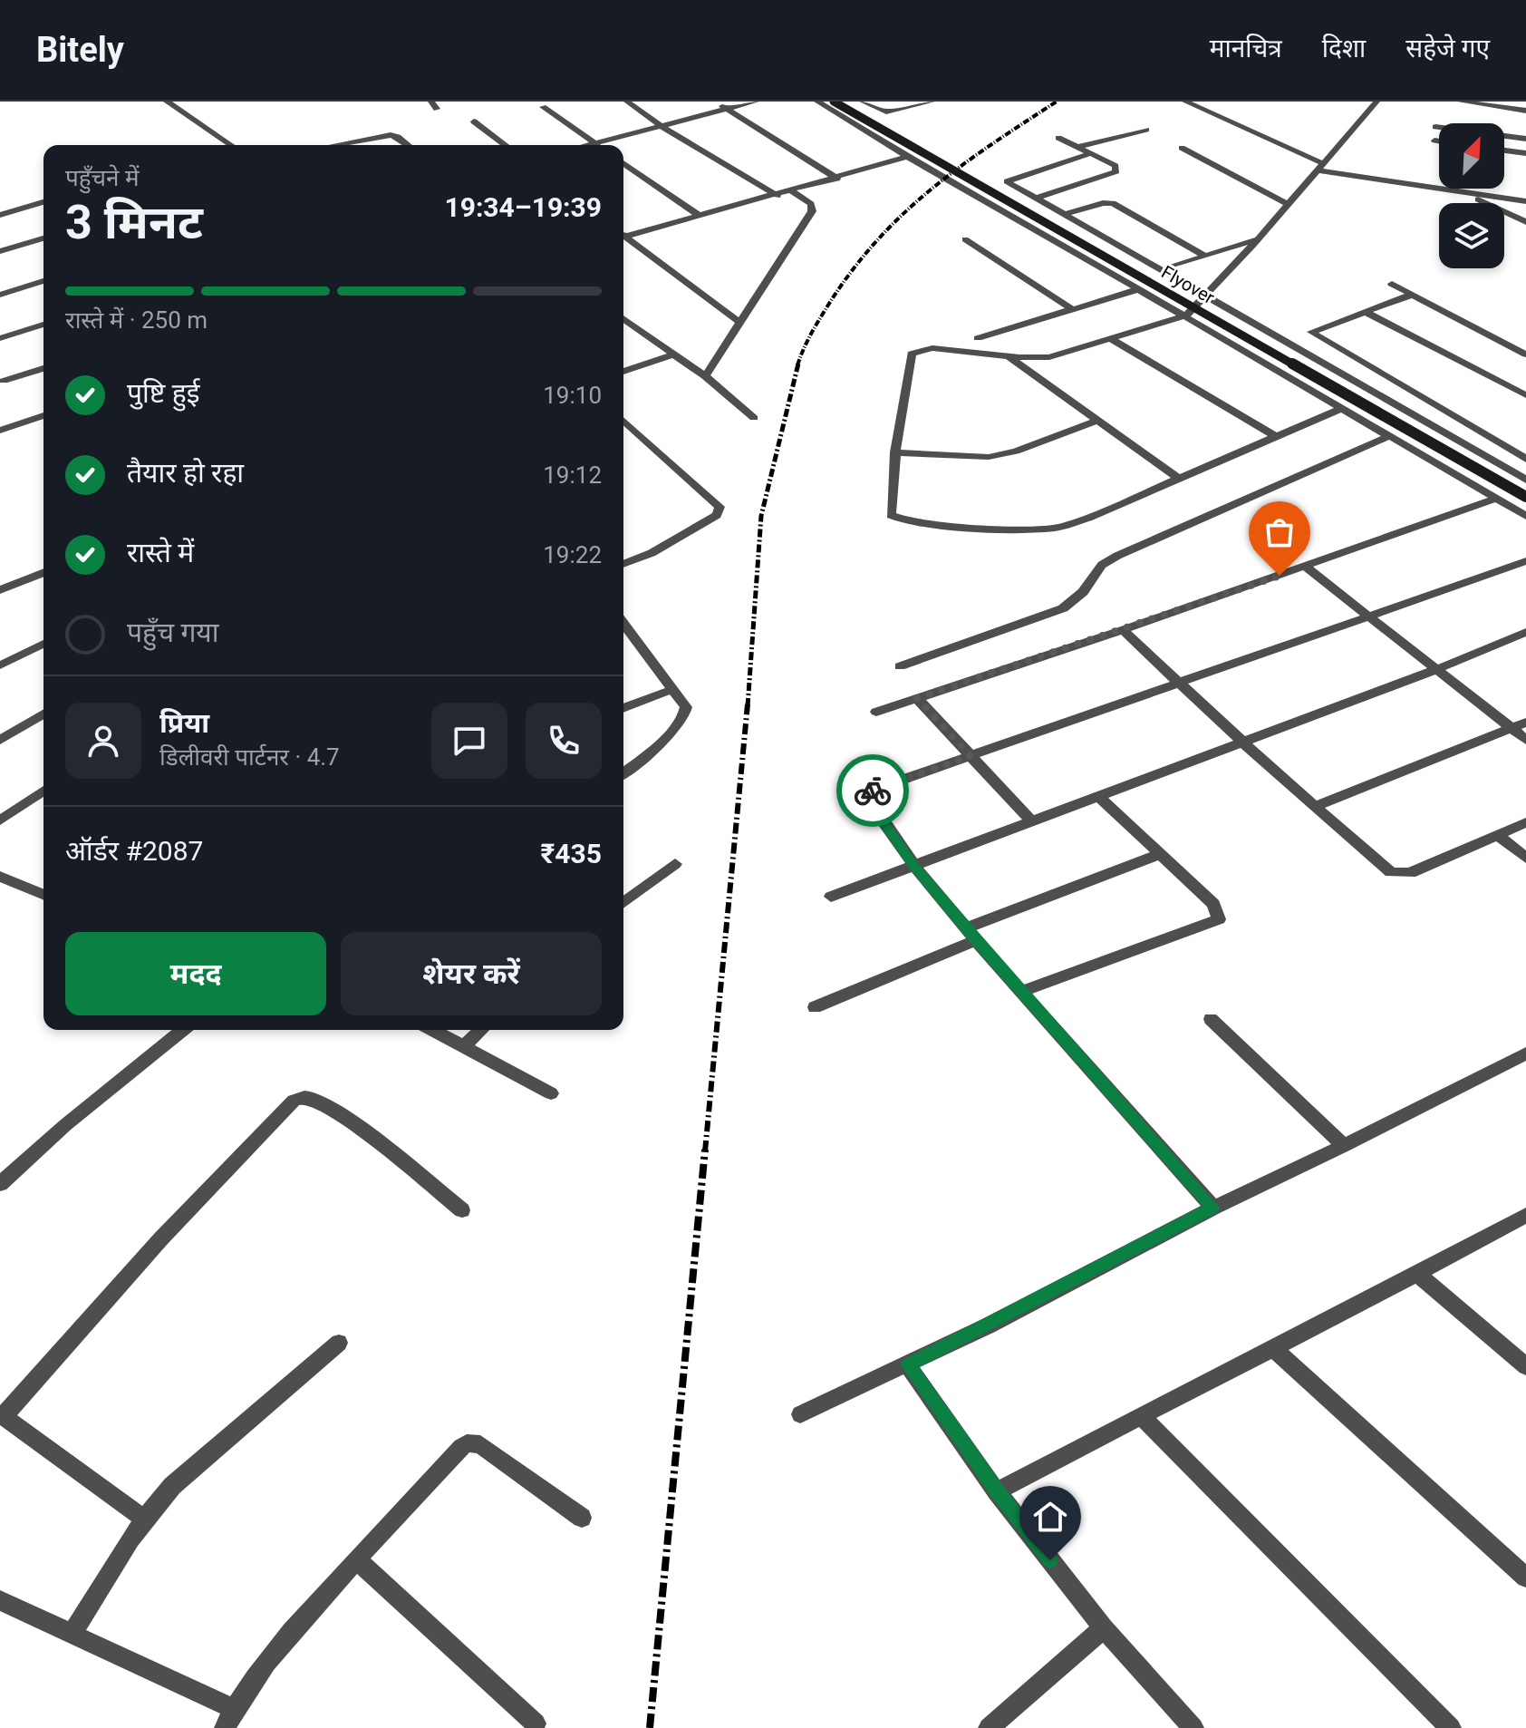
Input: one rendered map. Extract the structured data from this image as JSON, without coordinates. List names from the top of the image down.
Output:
{
  "streets": {
    "main road": ["Flyover"]
  },
  "north": "top right",
  "page": {
    "header": "Bitely",
    "nav": ["मानचित्र", "दिशा", "सहेजे गए"],
    "heading": ["3 मिनट", "पहुँचने में", "19:34–19:39"],
    "panel": [
      "प्रिया",
      "डिलीवरी पार्टनर · 4.7",
      "ऑर्डर #2087",
      "₹435"
    ],
    "bar": "रास्ते में · 250 m",
    "list": [
      ["पुष्टि हुई", "19:10"],
      ["तैयार हो रहा", "19:12"],
      ["रास्ते में", "19:22"],
      "पहुँच गया"
    ],
    "buttons": ["मदद", "शेयर करें"]
  }
}
